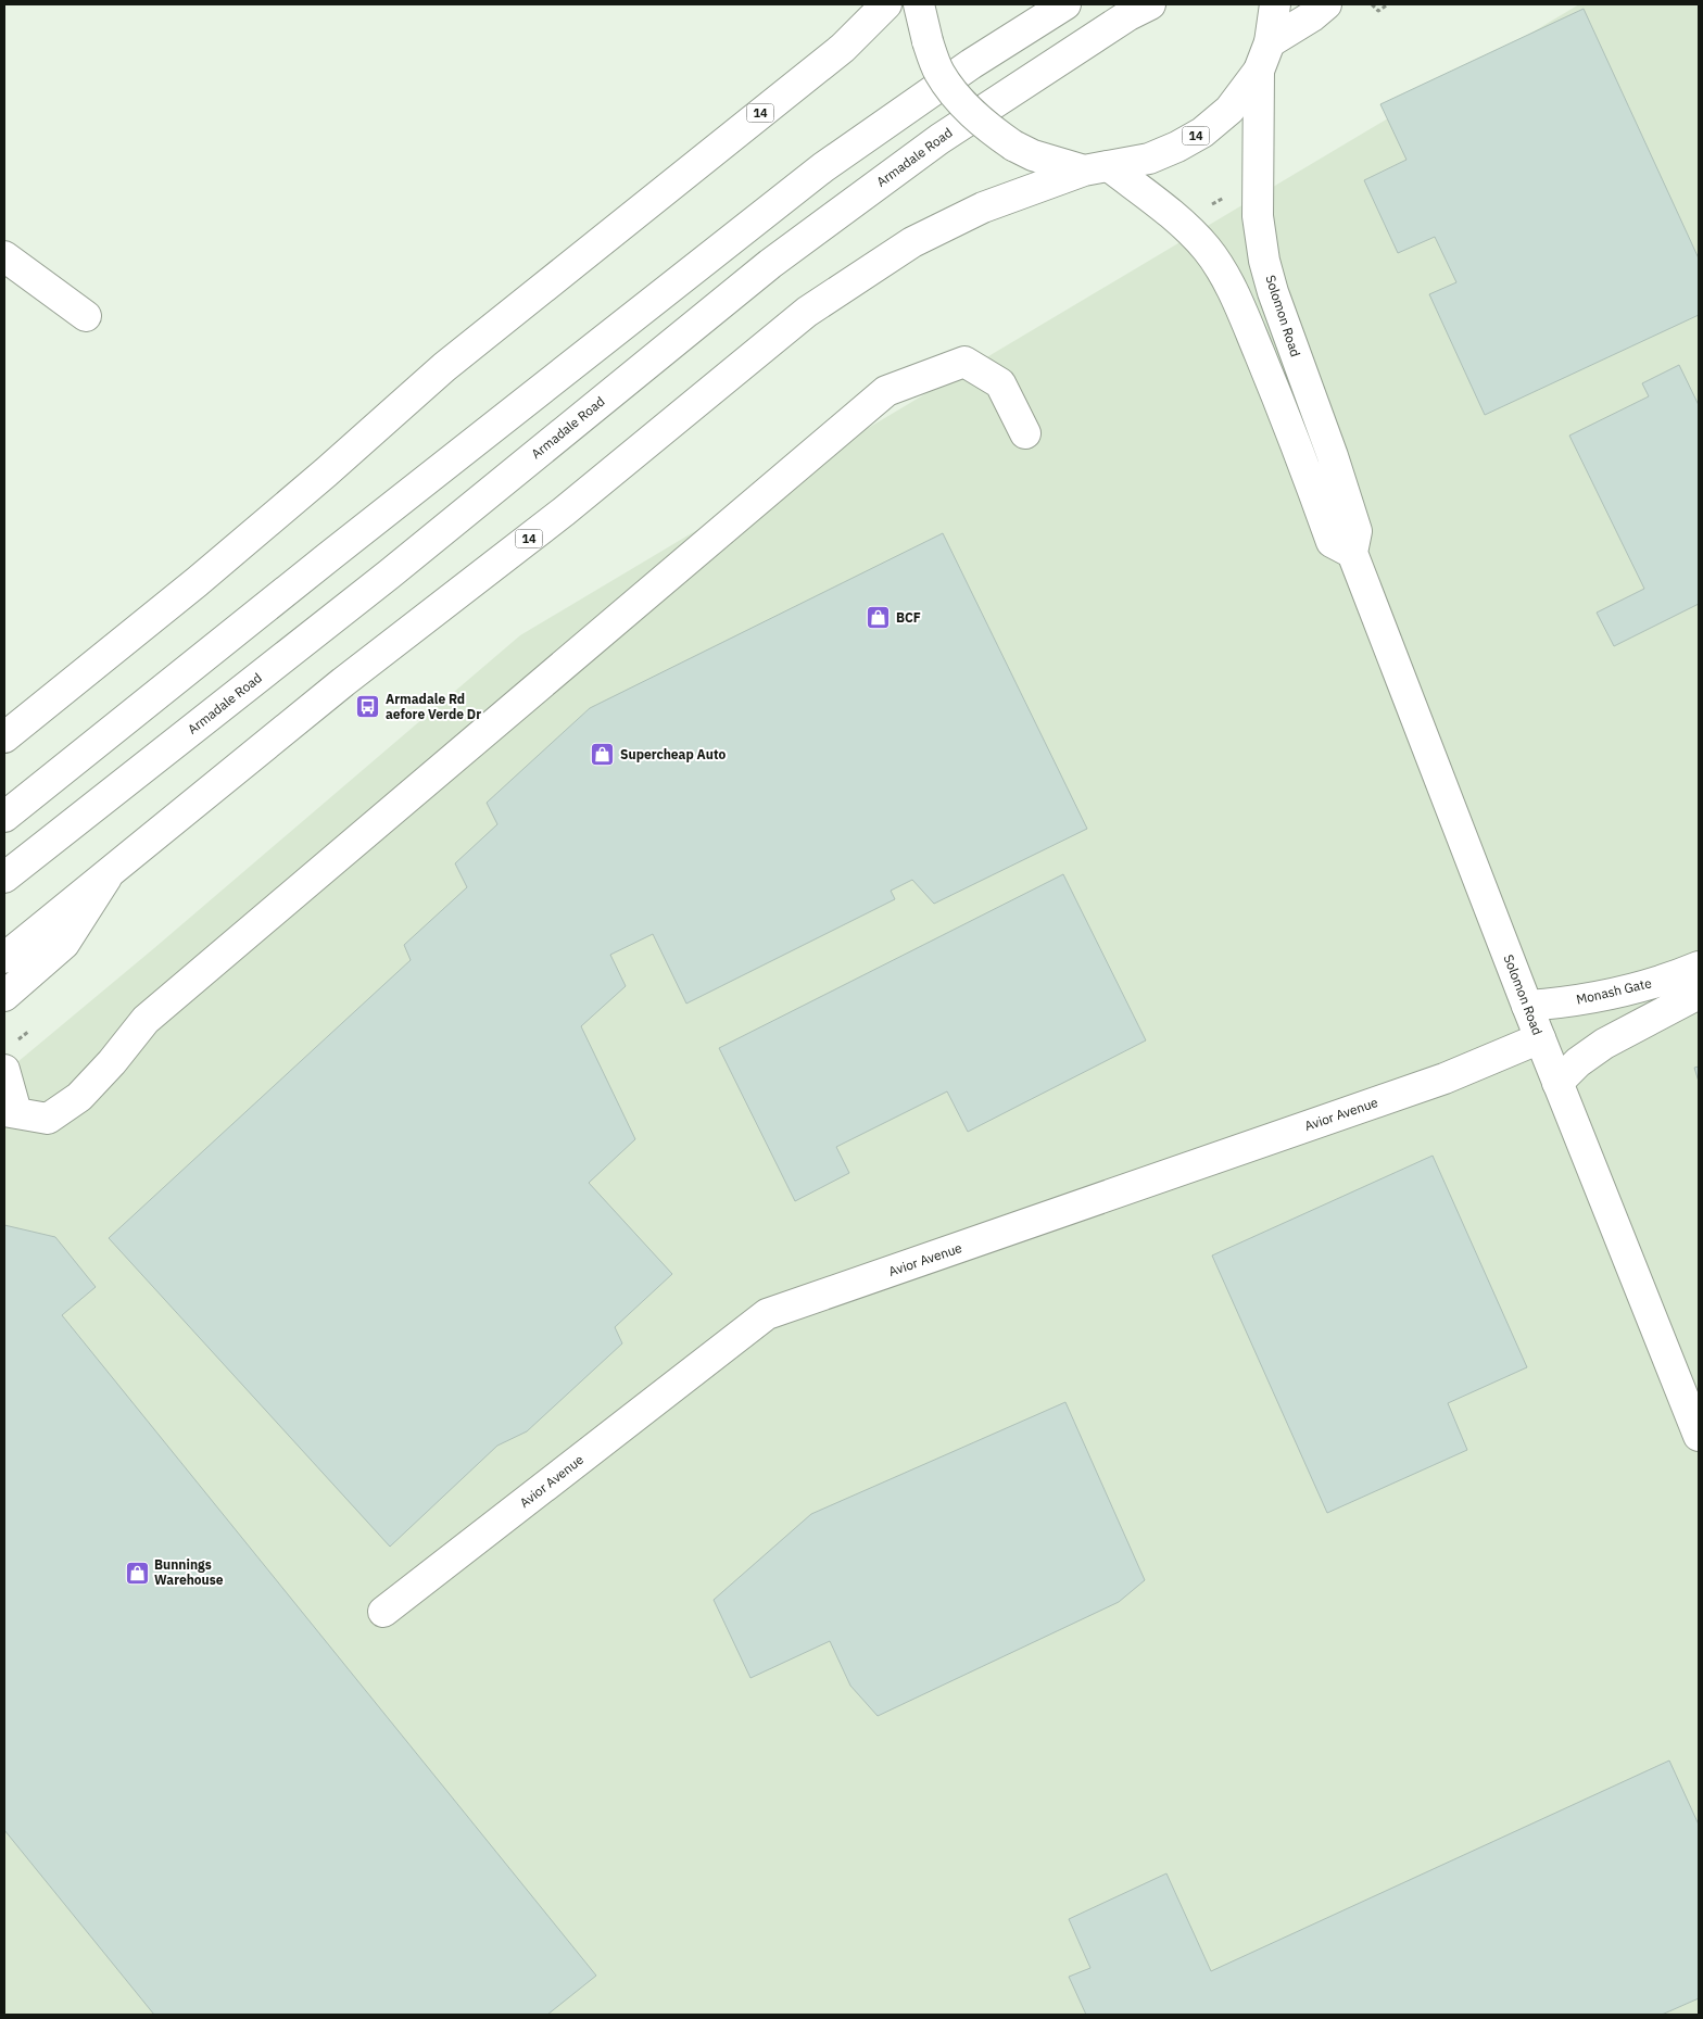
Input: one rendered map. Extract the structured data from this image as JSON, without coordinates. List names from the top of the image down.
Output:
{
  "streets": {
    "main road": [
      "14",
      "Armadale Road",
      "Solomon Road",
      "Monash Gate",
      "Avior Avenue"
    ]
  },
  "crossings": [
    ["14", "Solomon Road"],
    ["Solomon Road", "Monash Gate"],
    ["Solomon Road", "Avior Avenue"]
  ],
  "places": {
    "shop": ["BCF", "Supercheap Auto", "Bunnings Warehouse"],
    "bus stop": ["Armadale Rd aefore Verde Dr"]
  }
}
